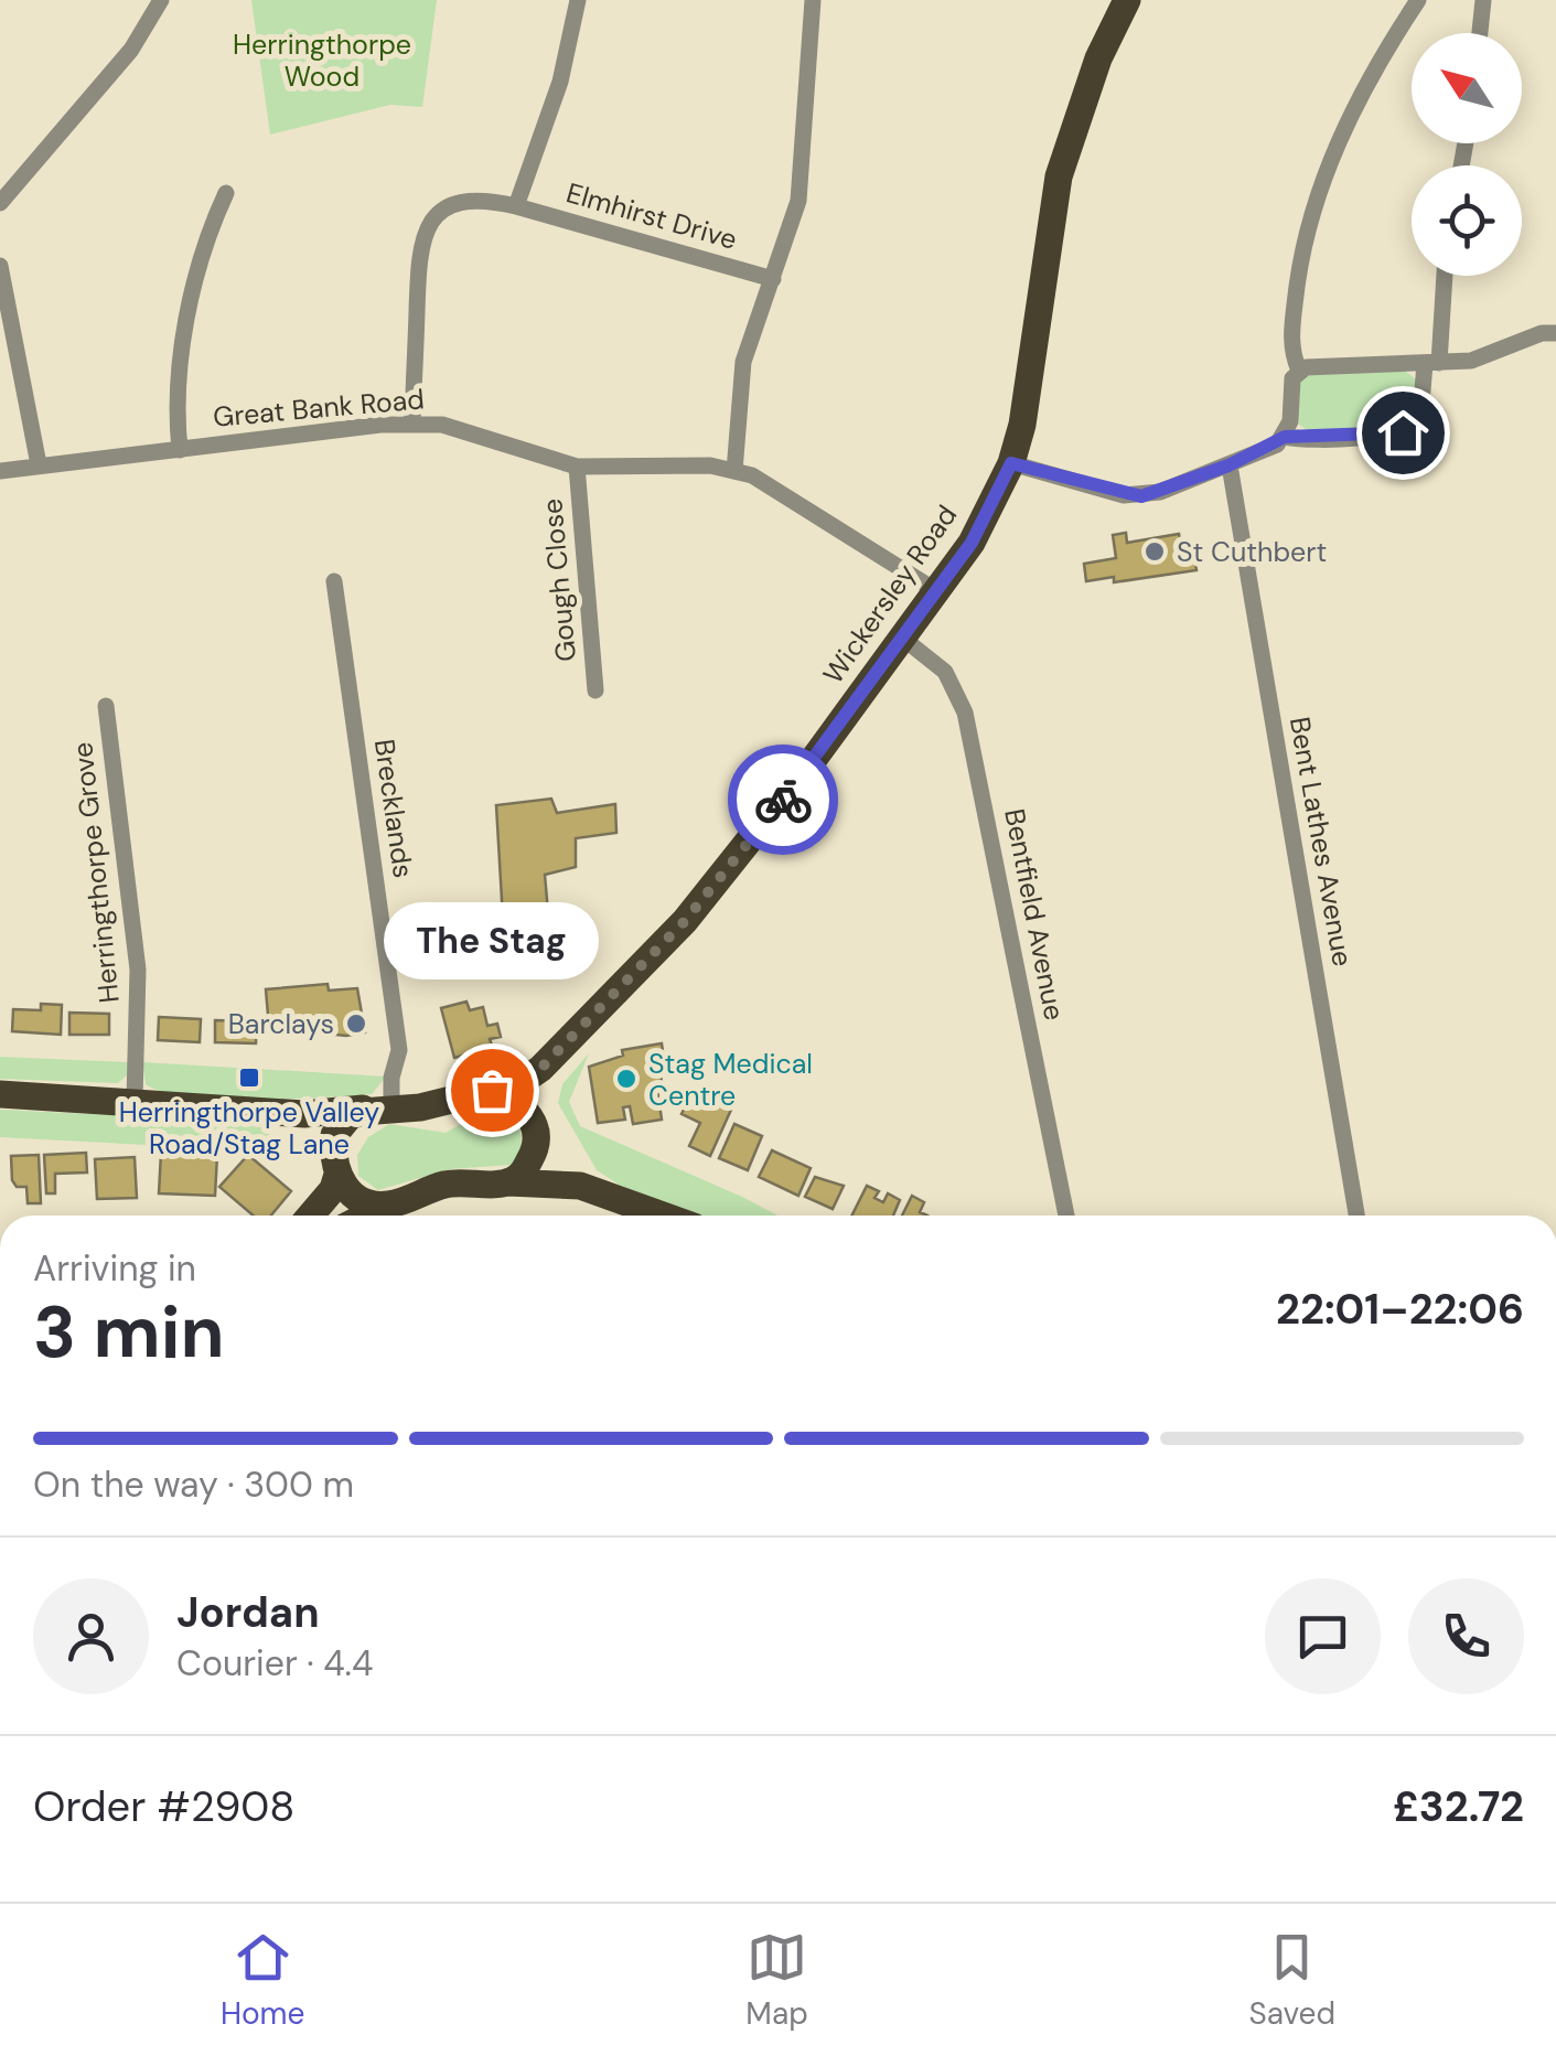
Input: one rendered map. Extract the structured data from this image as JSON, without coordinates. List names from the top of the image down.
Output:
{
  "streets": {
    "main road": ["Wickersley Road"],
    "street": [
      "Elmhirst Drive",
      "Great Bank Road",
      "Gough Close",
      "Brecklands",
      "Bent Lathes Avenue",
      "Herringthorpe Grove",
      "Bentfield Avenue"
    ]
  },
  "crossings": [
    ["Elmhirst Drive", "Great Bank Road"],
    ["Great Bank Road", "Gough Close"],
    ["Great Bank Road", "Wickersley Road"],
    ["Wickersley Road", "Brecklands"],
    ["Wickersley Road", "Herringthorpe Grove"],
    ["Wickersley Road", "Bentfield Avenue"]
  ],
  "parks": ["Herringthorpe Wood"],
  "places": {
    "other": [
      "St Cuthbert",
      "Barclays",
      "Stag Medical Centre",
      "The Stag"
    ],
    "transit": ["Herringthorpe Valley Road/Stag Lane"]
  },
  "north": "top left",
  "page": {
    "bubble": "The Stag",
    "heading": ["3 min", "Arriving in", "22:01–22:06"],
    "panel": [
      "Jordan",
      "Courier · 4.4",
      "Order #2908",
      "£32.72"
    ],
    "bar": "On the way · 300 m",
    "tabs": ["Home", "Map", "Saved"]
  }
}
